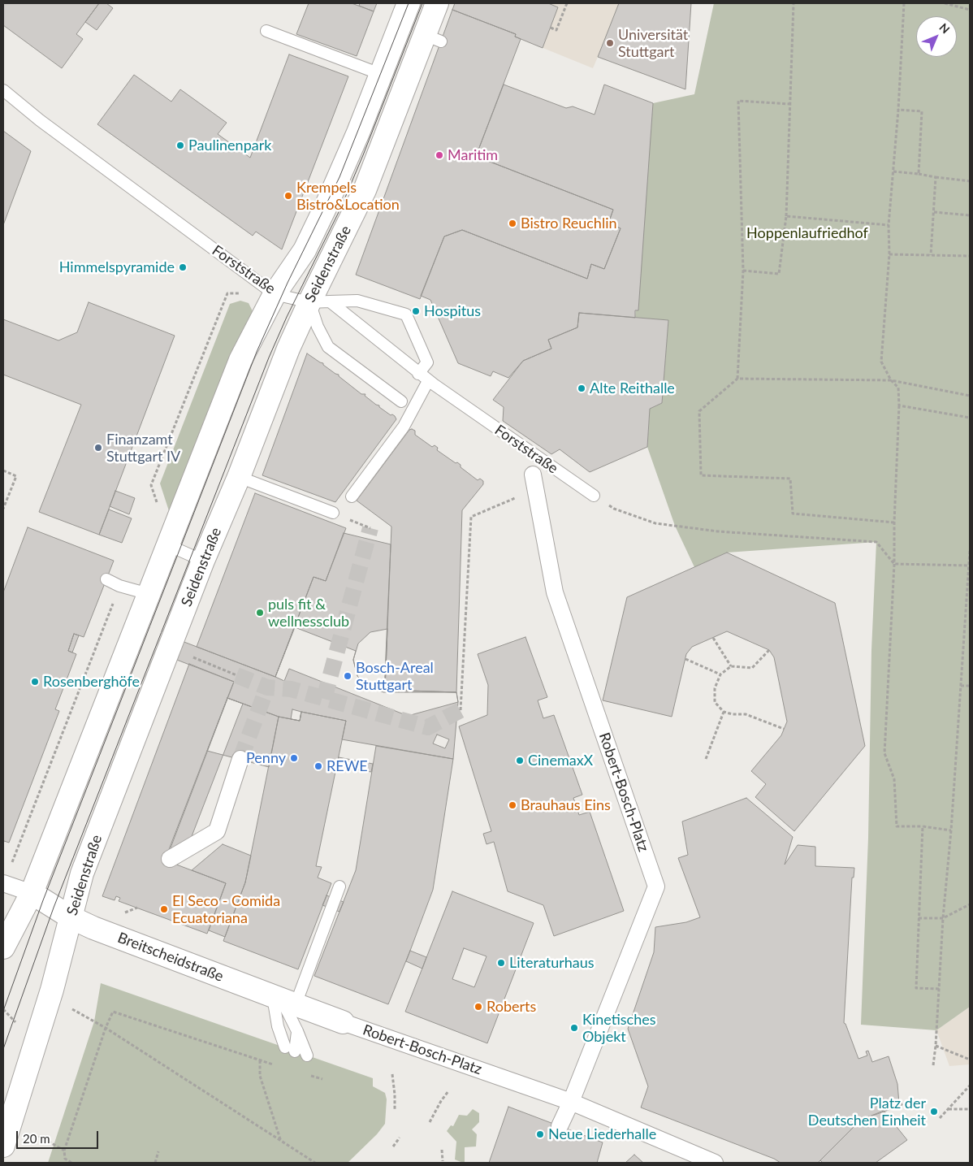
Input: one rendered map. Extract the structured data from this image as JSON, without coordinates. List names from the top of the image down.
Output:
{
  "streets": {
    "street": ["Seidenstraße", "Robert-Bosch-Platz", "Breitscheidstraße"],
    "lane": ["Forststraße"]
  },
  "crossings": [
    ["Seidenstraße", "Forststraße"],
    ["Seidenstraße", "Breitscheidstraße"],
    ["Robert-Bosch-Platz", "Breitscheidstraße"]
  ],
  "parks": ["Hoppenlaufriedhof"],
  "places": [
    "Universität Stuttgart",
    "Paulinenpark",
    "Maritim",
    "Krempels Bistro&Location",
    "Bistro Reuchlin",
    "Himmelspyramide",
    "Hospitus",
    "Alte Reithalle",
    "Finanzamt Stuttgart IV",
    "puls fit & wellnessclub",
    "Bosch-Areal Stuttgart",
    "Rosenberghöfe",
    "Penny",
    "CinemaxX",
    "REWE",
    "Brauhaus Eins",
    "El Seco - Comida Ecuatoriana",
    "Literaturhaus",
    "Roberts",
    "Kinetisches Objekt",
    "Platz der Deutschen Einheit",
    "Neue Liederhalle"
  ],
  "scale_bar": "20 m",
  "north": "top right"
}
